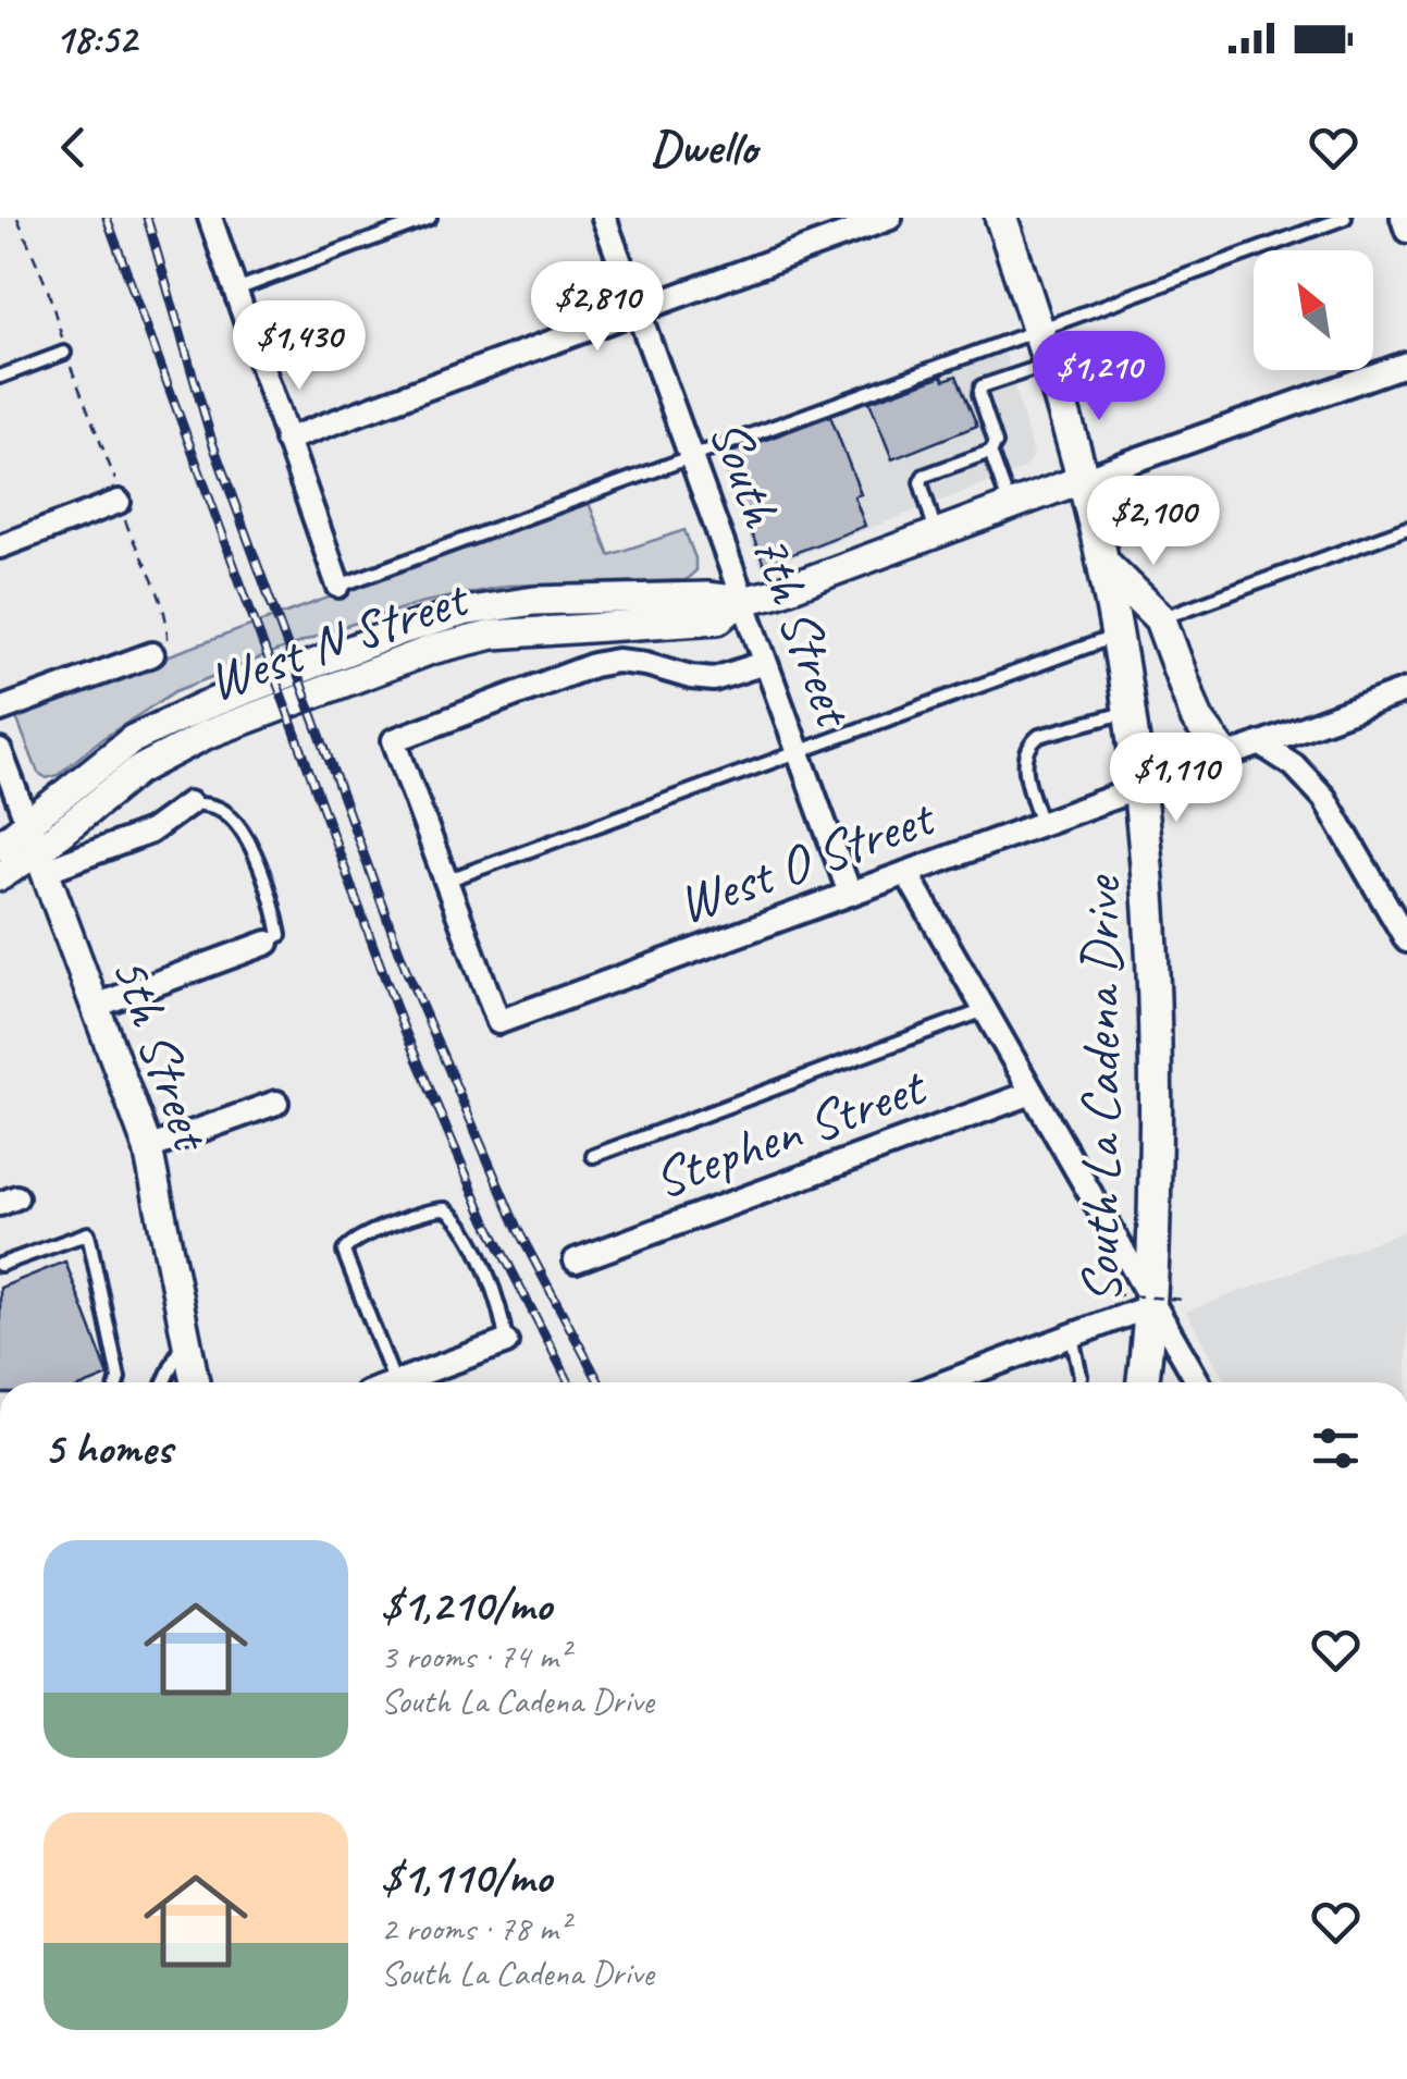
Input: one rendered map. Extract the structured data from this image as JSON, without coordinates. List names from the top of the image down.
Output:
{
  "streets": {
    "main road": ["South La Cadena Drive"],
    "street": [
      "South 7th Street",
      "West N Street",
      "West O Street",
      "5th Street",
      "Stephen Street"
    ]
  },
  "crossings": [
    ["South 7th Street", "West N Street"],
    ["South 7th Street", "West O Street"],
    ["West N Street", "5th Street"],
    ["West N Street", "South La Cadena Drive"],
    ["West O Street", "South La Cadena Drive"]
  ],
  "north": "top left",
  "page": {
    "status": "18:52",
    "header": "Dwello",
    "price": [
      "$2,810",
      "$1,430",
      "$1,210",
      "$2,100",
      "$1,110"
    ],
    "heading": "5 homes",
    "list": [
      {
        "name": "$1,210/mo",
        "note": "3 rooms · 74 m² · South La Cadena Drive"
      },
      {
        "name": "$1,110/mo",
        "note": "2 rooms · 78 m² · South La Cadena Drive"
      }
    ]
  }
}
